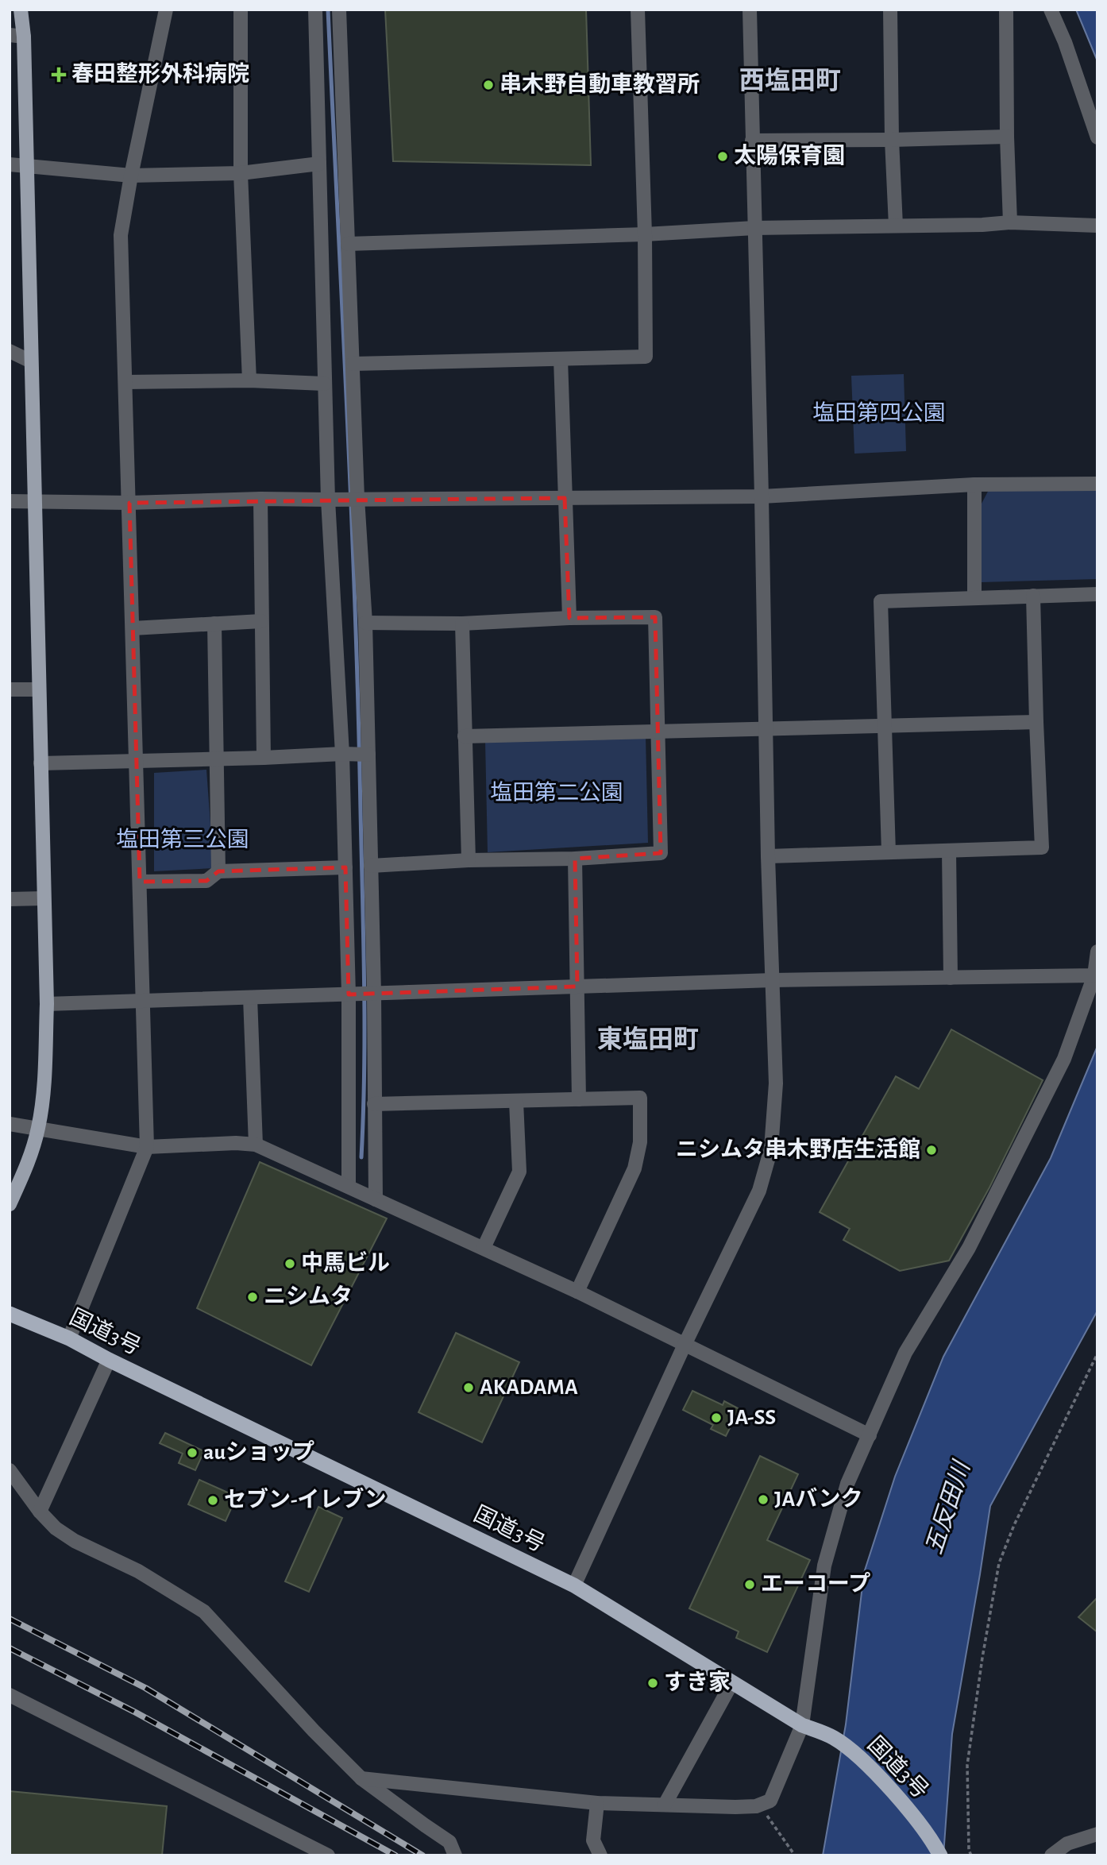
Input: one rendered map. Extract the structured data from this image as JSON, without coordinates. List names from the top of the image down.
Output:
{
  "streets": {
    "highway": ["国道3号"]
  },
  "districts": ["西塩田町", "東塩田町"],
  "water": ["五反田川"],
  "parks": ["塩田第四公園", "塩田第二公園", "塩田第三公園"],
  "places": {
    "health": ["春田整形外科病院"],
    "other": [
      "串木野自動車教習所",
      "太陽保育園",
      "ニシムタ串木野店生活館",
      "中馬ビル",
      "ニシムタ",
      "AKADAMA",
      "JA-SS",
      "auショップ",
      "JAバンク",
      "セブン-イレブン",
      "エーコープ",
      "すき家"
    ]
  }
}
